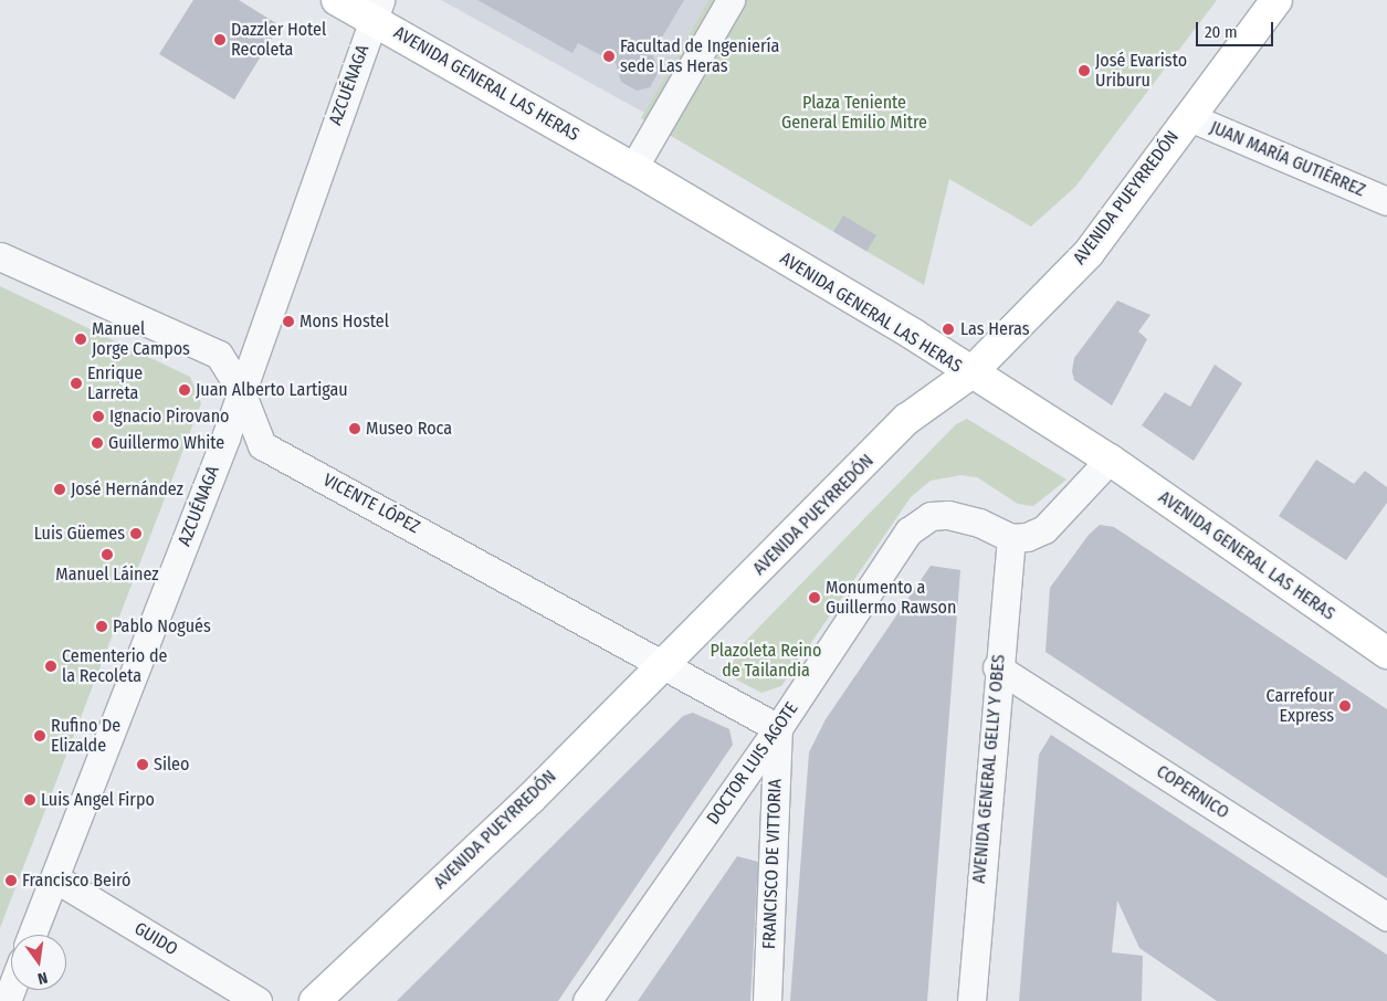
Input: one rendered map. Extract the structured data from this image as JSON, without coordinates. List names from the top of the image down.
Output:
{
  "streets": {
    "main road": ["AVENIDA GENERAL LAS HERAS", "AVENIDA PUEYRREDÓN"],
    "street": [
      "AZCUÉNAGA",
      "JUAN MARÍA GUTIÉRREZ",
      "VICENTE LÓPEZ",
      "DOCTOR LUIS AGOTE",
      "AVENIDA GENERAL GELLY Y OBES",
      "COPERNICO",
      "FRANCISCO DE VITTORIA",
      "GUIDO"
    ]
  },
  "crossings": [
    ["AVENIDA GENERAL LAS HERAS", "AZCUÉNAGA"],
    ["AVENIDA GENERAL LAS HERAS", "AVENIDA PUEYRREDÓN"],
    ["AZCUÉNAGA", "VICENTE LÓPEZ"],
    ["AZCUÉNAGA", "GUIDO"],
    ["JUAN MARÍA GUTIÉRREZ", "AVENIDA PUEYRREDÓN"],
    ["AVENIDA PUEYRREDÓN", "VICENTE LÓPEZ"],
    ["VICENTE LÓPEZ", "DOCTOR LUIS AGOTE"],
    ["VICENTE LÓPEZ", "FRANCISCO DE VITTORIA"],
    ["DOCTOR LUIS AGOTE", "AVENIDA GENERAL GELLY Y OBES"],
    ["DOCTOR LUIS AGOTE", "FRANCISCO DE VITTORIA"],
    ["AVENIDA GENERAL GELLY Y OBES", "COPERNICO"]
  ],
  "parks": ["Plaza Teniente General Emilio Mitre", "Plazoleta Reino de Tailandia"],
  "places": [
    "Dazzler Hotel Recoleta",
    "Facultad de Ingeniería sede Las Heras",
    "José Evaristo Uriburu",
    "Mons Hostel",
    "Las Heras",
    "Manuel Jorge Campos",
    "Enrique Larreta",
    "Juan Alberto Lartigau",
    "Ignacio Pirovano",
    "Museo Roca",
    "Guillermo White",
    "José Hernández",
    "Luis Güemes",
    "Manuel Láinez",
    "Monumento a Guillermo Rawson",
    "Pablo Nogués",
    "Cementerio de la Recoleta",
    "Carrefour Express",
    "Rufino De Elizalde",
    "Sileo",
    "Luis Angel Firpo",
    "Francisco Beiró"
  ],
  "scale_bar": "20 m",
  "north": "bottom"
}
